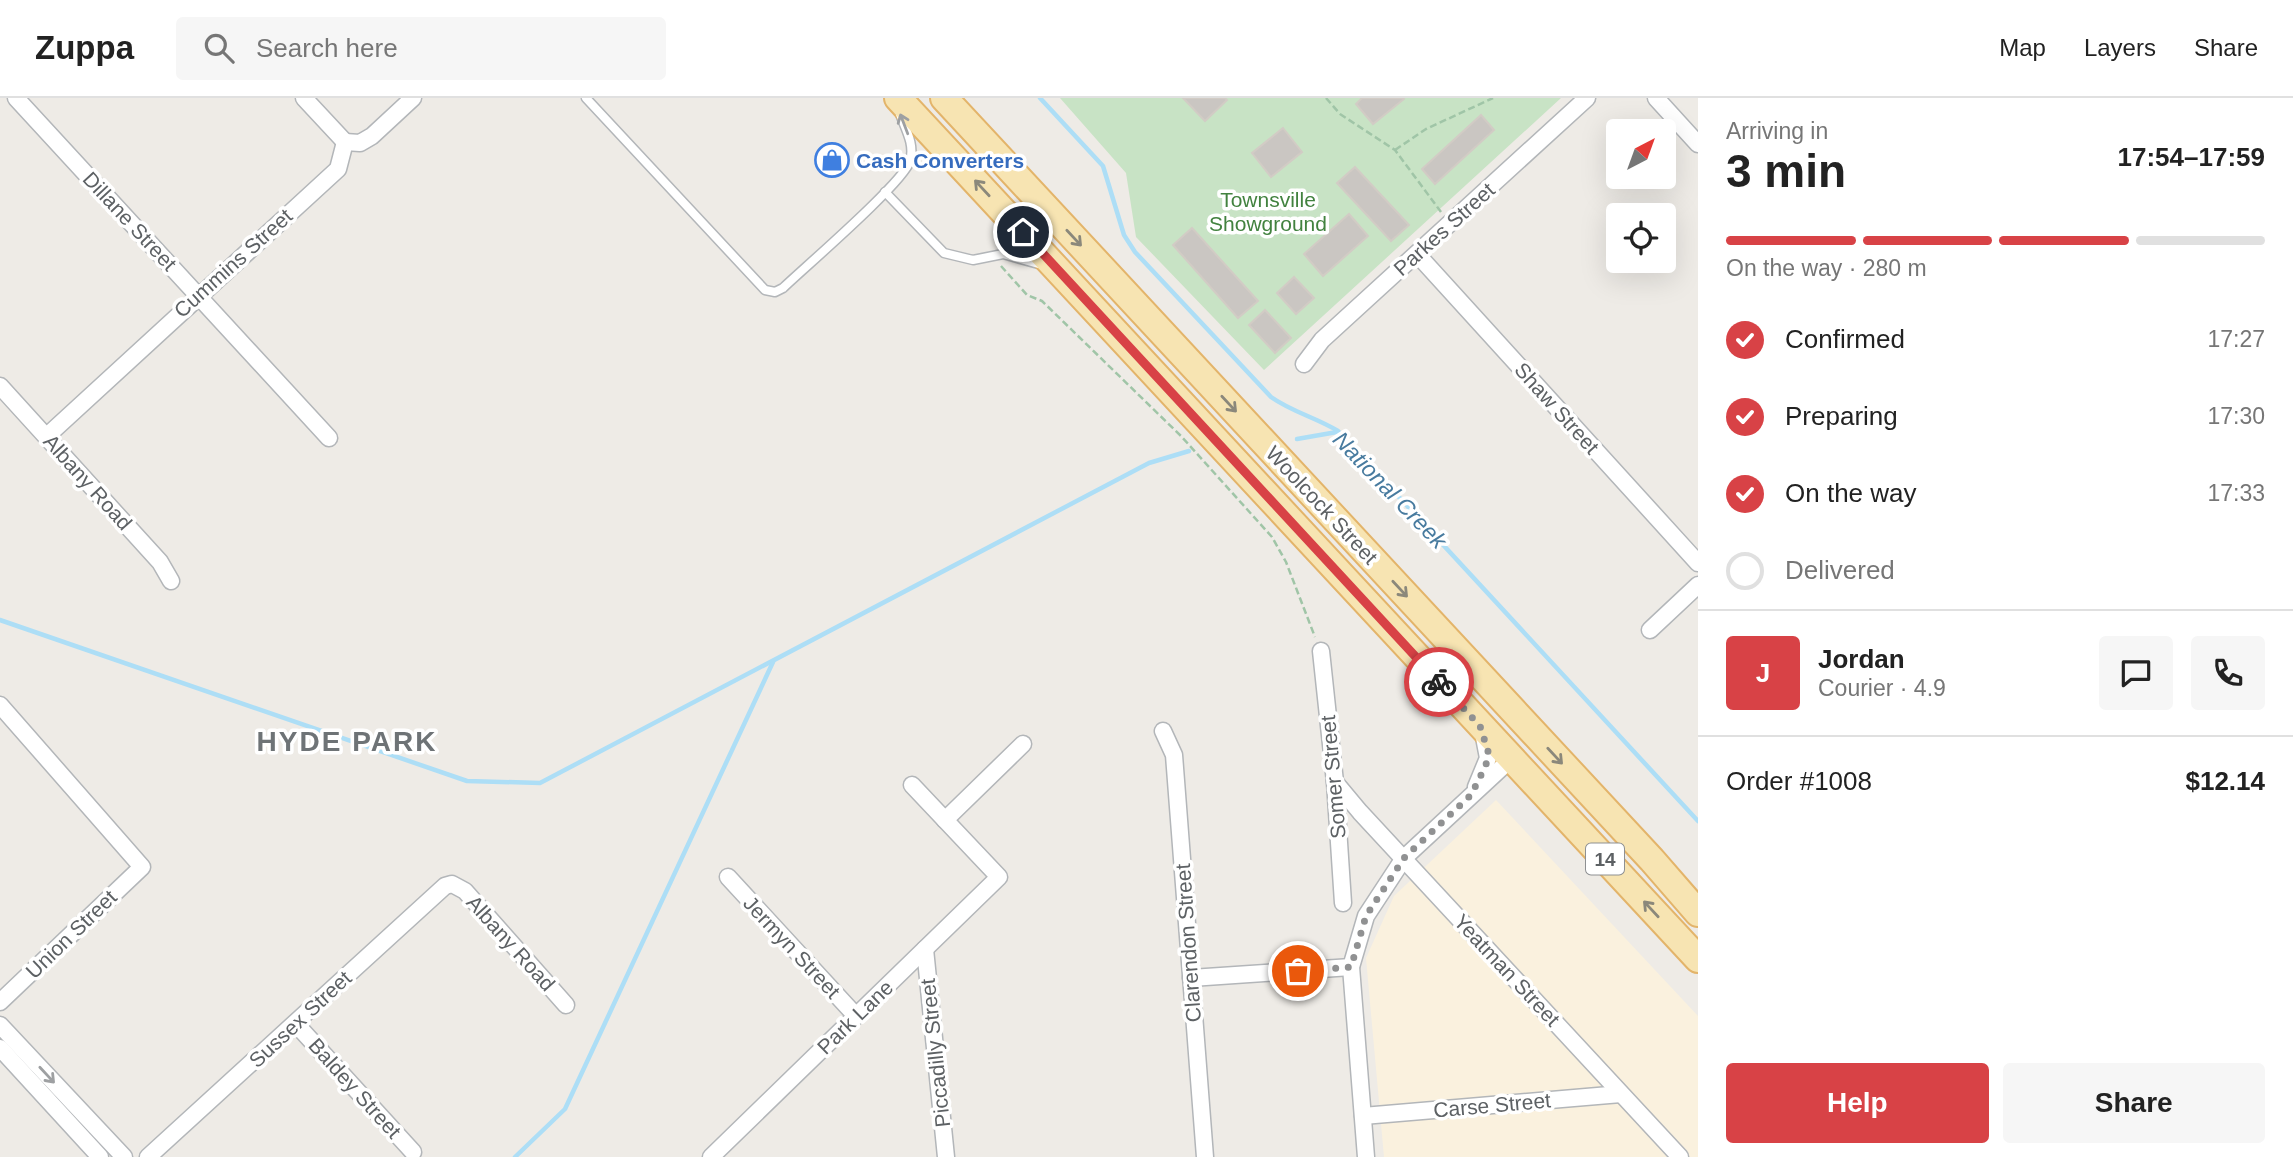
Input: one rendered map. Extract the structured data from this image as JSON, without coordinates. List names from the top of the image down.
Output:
{
  "streets": {
    "main road": ["Woolcock Street", "14"],
    "street": [
      "Dillane Street",
      "Parkes Street",
      "Cummins Street",
      "Shaw Street",
      "Albany Road",
      "Somer Street",
      "Union Street",
      "Clarendon Street",
      "Jermyn Street",
      "Yeatman Street",
      "Park Lane",
      "Sussex Street",
      "Piccadilly Street",
      "Baldey Street",
      "Carse Street"
    ]
  },
  "crossings": [
    ["Dillane Street", "Cummins Street"],
    ["Parkes Street", "Shaw Street"],
    ["Cummins Street", "Albany Road"],
    ["Albany Road", "Sussex Street"],
    ["Somer Street", "Yeatman Street"],
    ["Jermyn Street", "Park Lane"],
    ["Yeatman Street", "Carse Street"],
    ["Park Lane", "Piccadilly Street"],
    ["Sussex Street", "Baldey Street"]
  ],
  "districts": ["HYDE PARK"],
  "water": ["National Creek"],
  "parks": ["Townsville Showground"],
  "places": {
    "shop": ["Cash Converters"]
  },
  "north": "top right",
  "page": {
    "header": "Zuppa",
    "search": "Search here",
    "nav": ["Map", "Layers", "Share"],
    "heading": ["3 min", "Arriving in", "17:54–17:59"],
    "panel": [
      "Jordan",
      "Courier · 4.9",
      "Order #1008",
      "$12.14"
    ],
    "bar": "On the way · 280 m",
    "list": [
      ["Confirmed", "17:27"],
      ["Preparing", "17:30"],
      ["On the way", "17:33"],
      "Delivered"
    ],
    "round": "J",
    "buttons": ["Help", "Share"]
  }
}
